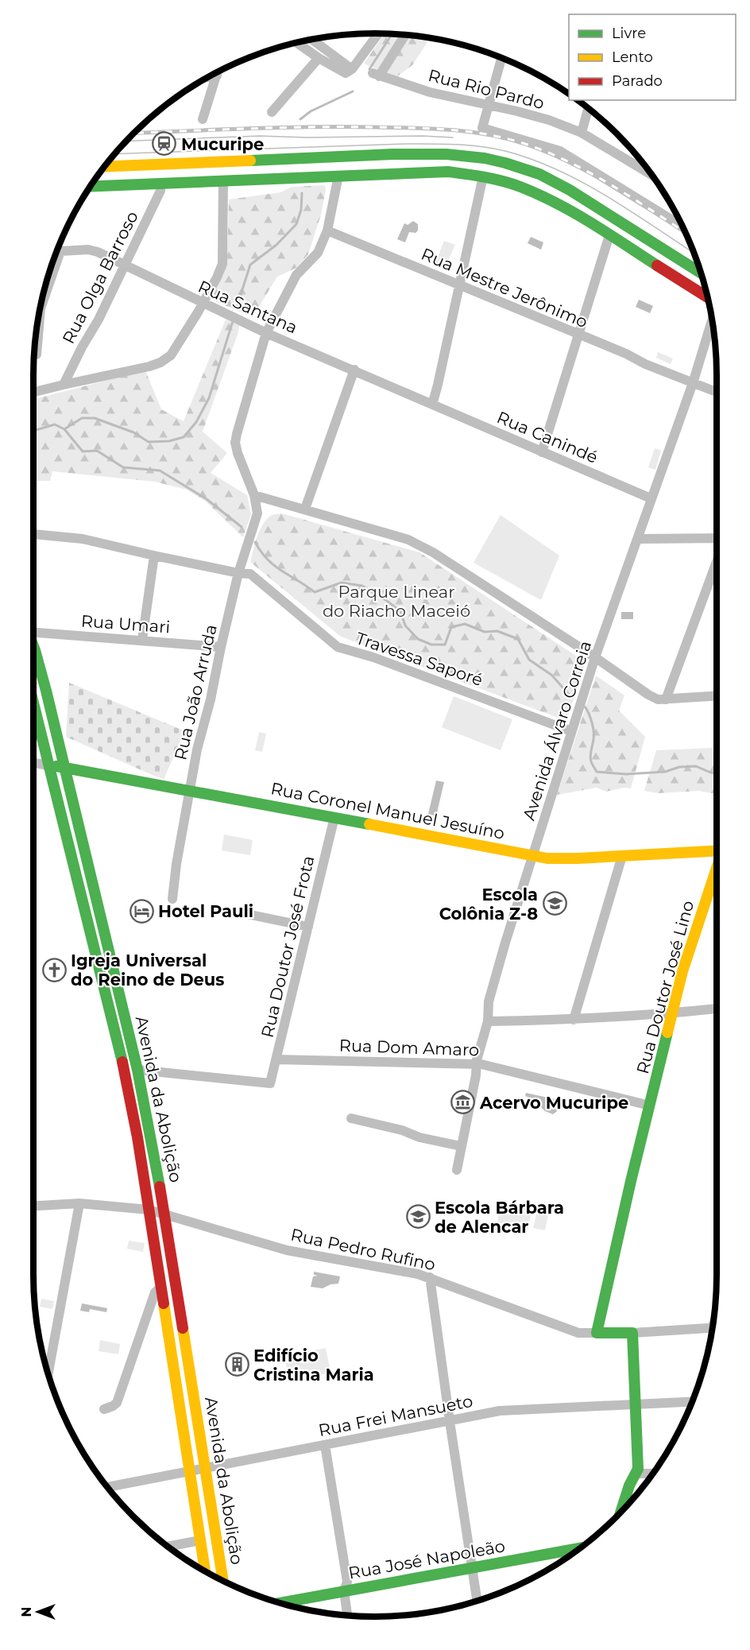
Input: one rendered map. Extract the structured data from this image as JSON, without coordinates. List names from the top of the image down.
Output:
{
  "streets": {
    "main road": [
      "Rua Coronel Manuel Jesuíno",
      "Rua Doutor José Lino",
      "Avenida da Abolição",
      "Rua José Napoleão"
    ],
    "street": [
      "Rua Rio Pardo",
      "Rua Olga Barroso",
      "Rua Mestre Jerônimo",
      "Rua Santana",
      "Rua Canindé",
      "Rua Umari",
      "Travessa Saporé",
      "Rua João Arruda",
      "Avenida Álvaro Correia",
      "Rua Doutor José Frota",
      "Rua Dom Amaro",
      "Rua Pedro Rufino",
      "Rua Frei Mansueto"
    ]
  },
  "crossings": [
    ["Rua Olga Barroso", "Rua Santana"],
    ["Rua Mestre Jerônimo", "Rua João Arruda"],
    ["Rua Mestre Jerônimo", "Avenida Álvaro Correia"],
    ["Rua Santana", "Rua Canindé"],
    ["Rua Santana", "Rua João Arruda"],
    ["Rua Canindé", "Avenida Álvaro Correia"],
    ["Rua Umari", "Rua João Arruda"],
    ["Travessa Saporé", "Rua João Arruda"],
    ["Travessa Saporé", "Avenida Álvaro Correia"],
    ["Rua João Arruda", "Rua Coronel Manuel Jesuíno"],
    ["Avenida Álvaro Correia", "Rua Coronel Manuel Jesuíno"],
    ["Avenida Álvaro Correia", "Rua Dom Amaro"],
    ["Rua Coronel Manuel Jesuíno", "Rua Doutor José Frota"],
    ["Rua Coronel Manuel Jesuíno", "Avenida da Abolição"],
    ["Rua Doutor José Frota", "Rua Dom Amaro"],
    ["Rua Doutor José Frota", "Avenida da Abolição"],
    ["Rua Doutor José Lino", "Rua Dom Amaro"],
    ["Rua Doutor José Lino", "Rua Pedro Rufino"],
    ["Avenida da Abolição", "Rua Pedro Rufino"],
    ["Avenida da Abolição", "Rua Frei Mansueto"]
  ],
  "parks": ["Parque Linear do Riacho Maceió"],
  "places": {
    "station": ["Mucuripe"],
    "school or university": ["Escola Colônia Z-8", "Escola Bárbara de Alencar"],
    "hotel": ["Hotel Pauli"],
    "church": ["Igreja Universal do Reino de Deus"],
    "museum": ["Acervo Mucuripe"],
    "building": ["Edifício Cristina Maria"]
  },
  "legend": ["Livre", "Lento", "Parado"],
  "north": "left"
}
